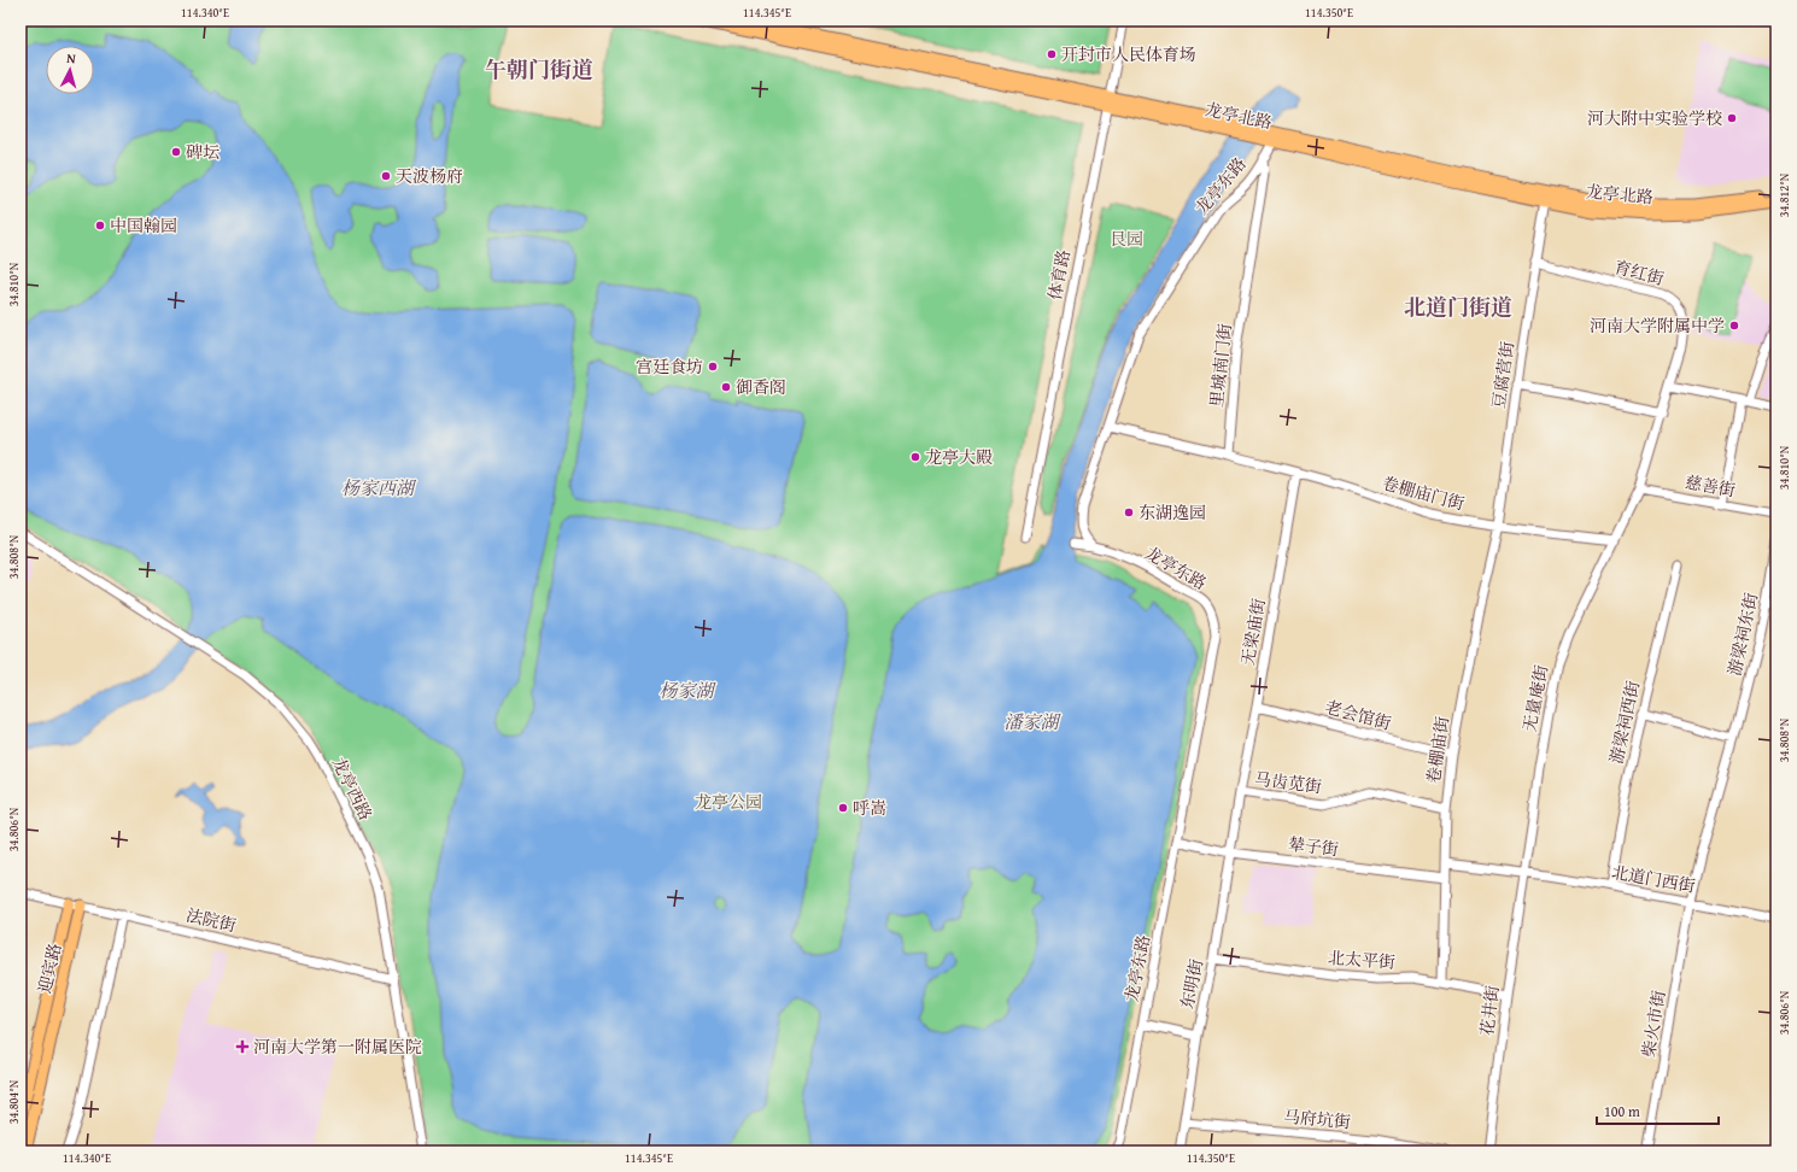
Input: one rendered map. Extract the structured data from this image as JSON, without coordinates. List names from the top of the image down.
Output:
{
  "streets": {
    "main road": ["龙亭北路", "迎宾路"],
    "street": [
      "龙亭东路",
      "育红街",
      "体育路",
      "里城南门街",
      "豆腐营街",
      "慈善街",
      "卷棚庙门街",
      "无梁庙街",
      "游梁祠东街",
      "无量庵街",
      "老会馆街",
      "游梁祠西街",
      "卷棚庙街",
      "马齿苋街",
      "龙亭西路",
      "辇子街",
      "北道门西街",
      "法院街",
      "北太平街",
      "东明街",
      "花井街",
      "柴火市街",
      "马府坑街"
    ]
  },
  "crossings": [
    ["龙亭北路", "龙亭东路"],
    ["龙亭北路", "体育路"],
    ["龙亭北路", "豆腐营街"],
    ["龙亭东路", "里城南门街"],
    ["龙亭东路", "辇子街"],
    ["育红街", "豆腐营街"],
    ["育红街", "慈善街"],
    ["育红街", "卷棚庙门街"],
    ["育红街", "无量庵街"],
    ["里城南门街", "卷棚庙门街"],
    ["豆腐营街", "卷棚庙门街"],
    ["豆腐营街", "卷棚庙街"],
    ["卷棚庙门街", "无梁庙街"],
    ["卷棚庙门街", "无量庵街"],
    ["卷棚庙门街", "卷棚庙街"],
    ["无梁庙街", "老会馆街"],
    ["无梁庙街", "马齿苋街"],
    ["无梁庙街", "辇子街"],
    ["无梁庙街", "东明街"],
    ["游梁祠东街", "北道门西街"],
    ["游梁祠东街", "柴火市街"],
    ["无量庵街", "北道门西街"],
    ["无量庵街", "花井街"],
    ["老会馆街", "卷棚庙街"],
    ["游梁祠西街", "北道门西街"],
    ["卷棚庙街", "马齿苋街"],
    ["卷棚庙街", "辇子街"],
    ["卷棚庙街", "北道门西街"],
    ["卷棚庙街", "北太平街"],
    ["龙亭西路", "法院街"],
    ["辇子街", "东明街"],
    ["北道门西街", "花井街"],
    ["北道门西街", "柴火市街"],
    ["法院街", "迎宾路"],
    ["北太平街", "东明街"],
    ["北太平街", "花井街"],
    ["东明街", "马府坑街"]
  ],
  "districts": ["午朝门街道", "北道门街道"],
  "water": ["杨家西湖", "杨家湖", "潘家湖"],
  "parks": ["艮园", "龙亭公园"],
  "places": {
    "other": [
      "开封市人民体育场",
      "河大附中实验学校",
      "碑坛",
      "天波杨府",
      "中国翰园",
      "河南大学附属中学",
      "宫廷食坊",
      "御香阁",
      "龙亭大殿",
      "东湖逸园",
      "呼嵩"
    ],
    "health": ["河南大学第一附属医院"]
  },
  "scale_bar": "100 m",
  "north": "top",
  "coordinates": [
    "114.340°E",
    "114.345°E",
    "114.350°E",
    "34.812°N",
    "34.810°N",
    "34.808°N",
    "34.806°N",
    "34.804°N"
  ]
}
